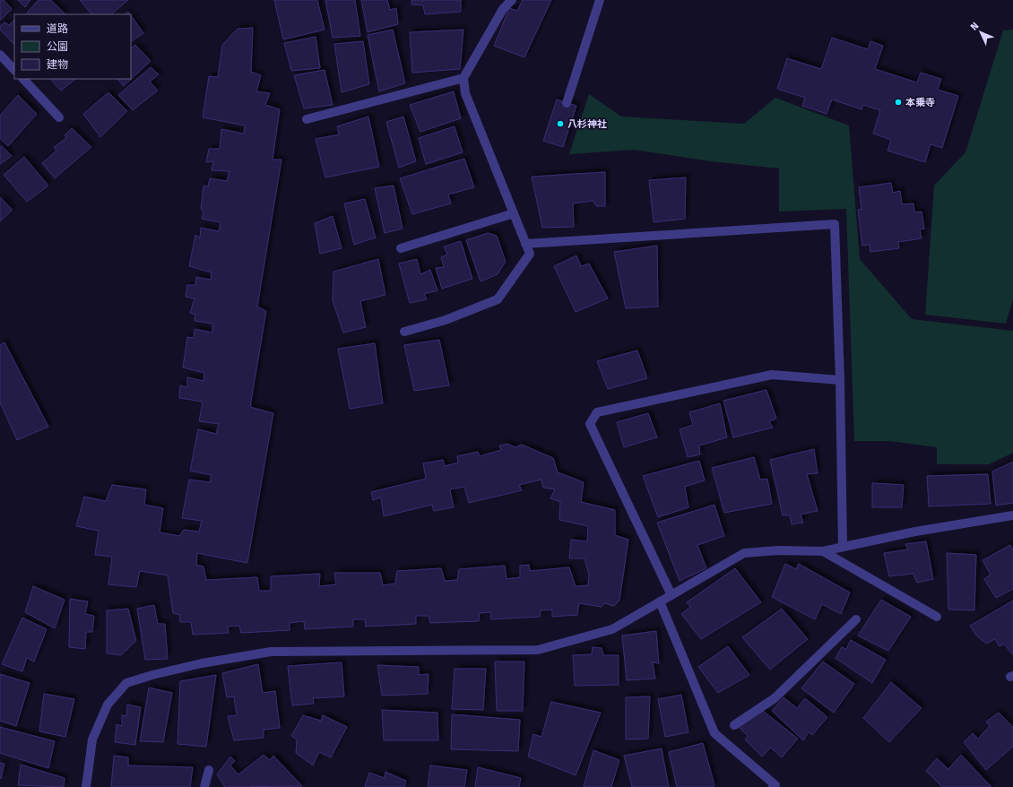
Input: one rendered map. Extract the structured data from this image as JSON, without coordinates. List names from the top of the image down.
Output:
{
  "places": ["本乗寺", "八杉神社"],
  "legend": ["道路", "公園", "建物"],
  "north": "top left"
}
